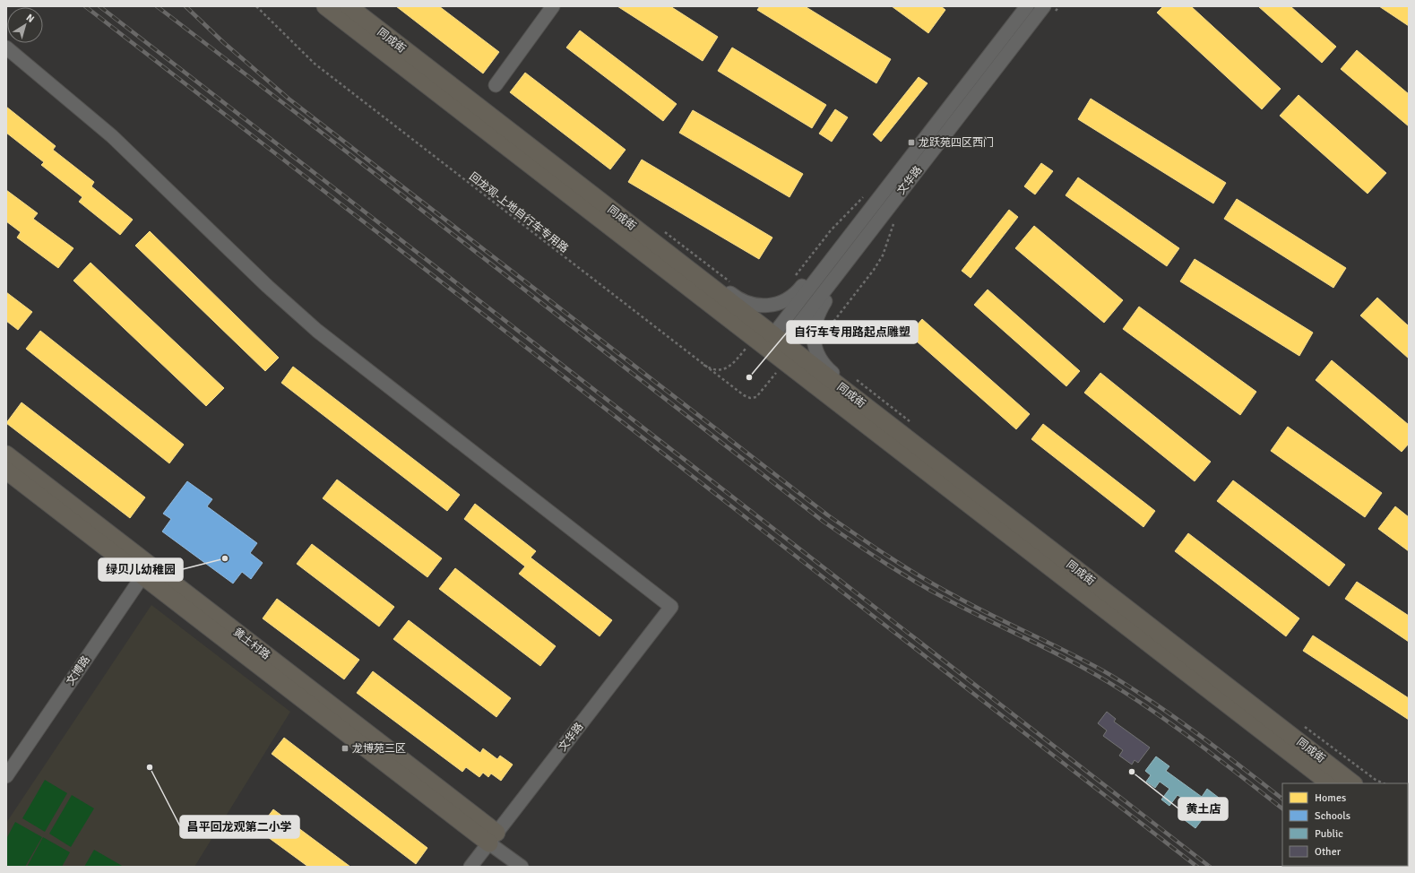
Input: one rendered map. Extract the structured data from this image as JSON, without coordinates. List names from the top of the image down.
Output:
{
  "streets": {
    "main road": ["同成街", "黄土村路"],
    "street": ["文华路", "文博路"],
    "path": ["回龙观-上地自行车专用路"]
  },
  "crossings": [
    ["同成街", "文华路"],
    ["文华路", "黄土村路"],
    ["黄土村路", "文博路"]
  ],
  "places": {
    "transit": ["龙跃苑四区西门", "龙博苑三区"],
    "other": [
      "自行车专用路起点雕塑",
      "绿贝儿幼稚园",
      "昌平回龙观第二小学",
      "黄土店"
    ]
  },
  "legend": [
    "Homes",
    "Schools",
    "Public",
    "Other"
  ],
  "north": "top right"
}
